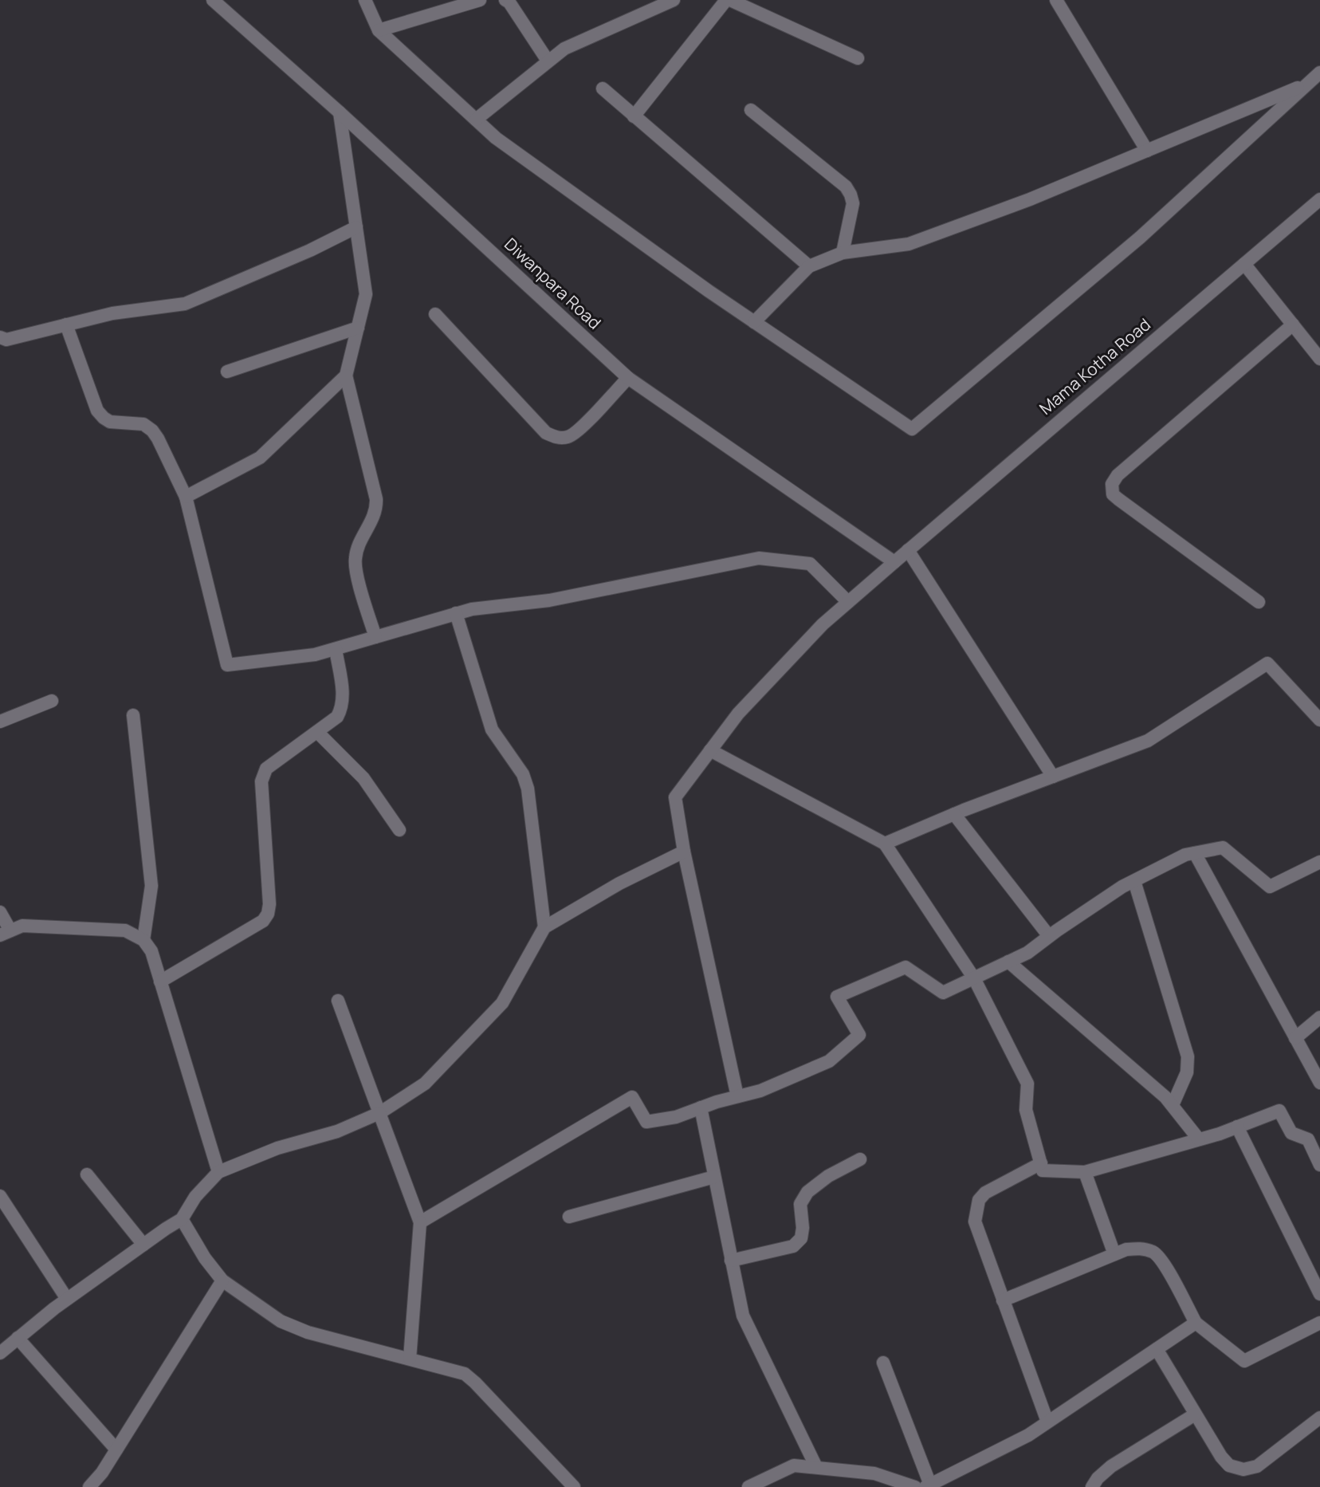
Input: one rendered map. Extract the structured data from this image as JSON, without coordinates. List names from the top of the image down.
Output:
{
  "streets": {
    "street": ["Diwanpara Road", "Mama Kotha Road"]
  },
  "crossings": [
    ["Diwanpara Road", "Mama Kotha Road"]
  ]
}
